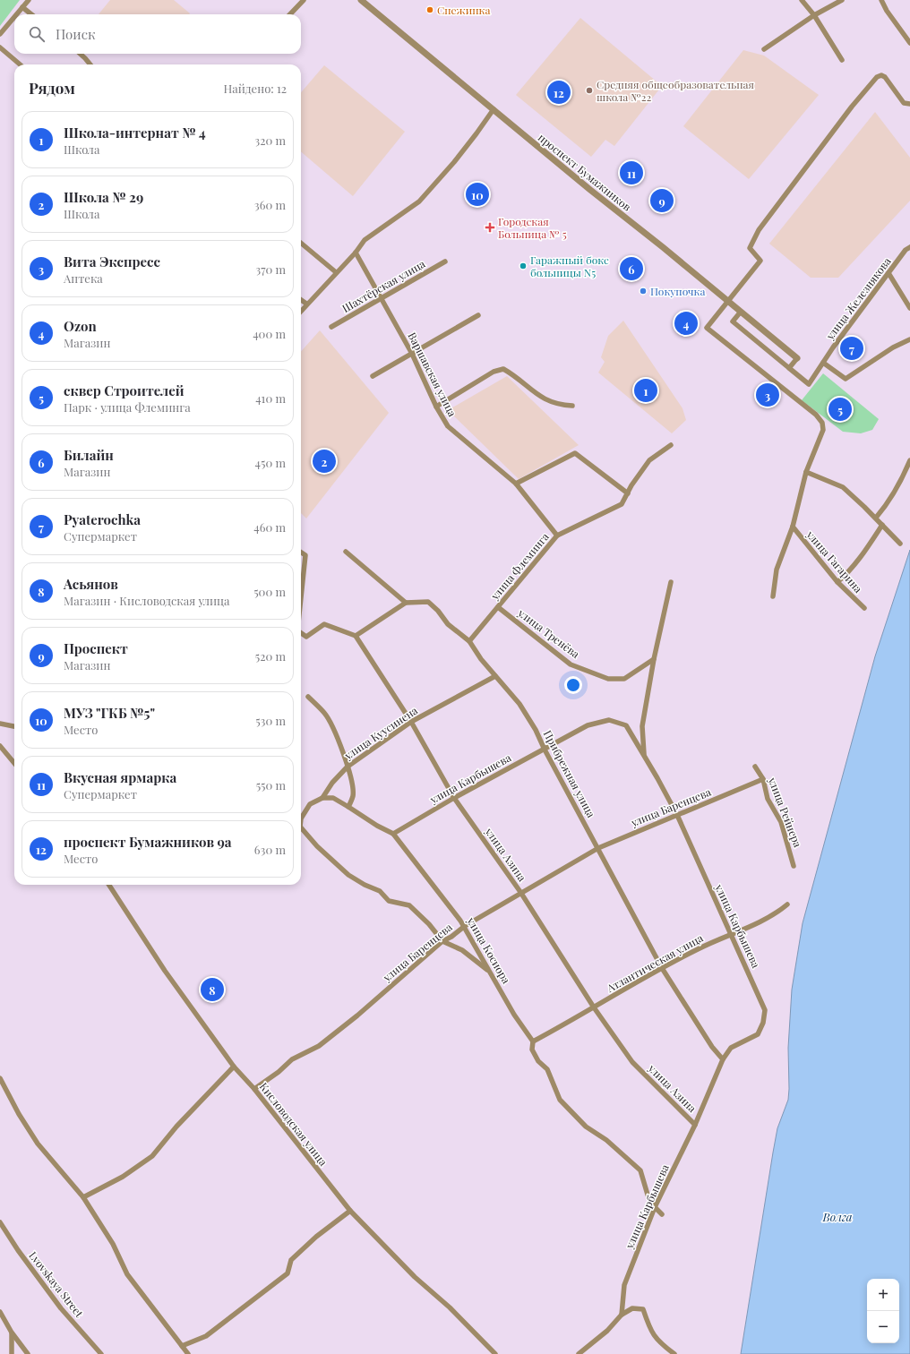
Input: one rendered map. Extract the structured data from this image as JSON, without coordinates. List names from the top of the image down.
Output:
{
  "streets": {
    "street": [
      "проспект Бумажников",
      "Шахтёрская улица",
      "улица Железнякова",
      "Варшавская улица",
      "улица Гагарина",
      "улица Флеминга",
      "улица Тренёва",
      "улица Куусинена",
      "Прибрежная улица",
      "улица Карбышева",
      "улица Баренцева",
      "улица Рейнера",
      "улица Азина",
      "улица Косиора",
      "Атлантическая улица",
      "Кисловодская улица",
      "Lvovskaya Street"
    ]
  },
  "crossings": [
    ["Шахтёрская улица", "Варшавская улица"],
    ["Варшавская улица", "улица Флеминга"],
    ["улица Флеминга", "улица Тренёва"],
    ["улица Флеминга", "Прибрежная улица"],
    ["улица Куусинена", "Прибрежная улица"],
    ["улица Куусинена", "улица Азина"],
    ["улица Куусинена", "улица Косиора"],
    ["Прибрежная улица", "улица Карбышева"],
    ["Прибрежная улица", "улица Баренцева"],
    ["Прибрежная улица", "Атлантическая улица"],
    ["улица Карбышева", "улица Баренцева"],
    ["улица Карбышева", "улица Азина"],
    ["улица Карбышева", "улица Косиора"],
    ["улица Карбышева", "Атлантическая улица"],
    ["улица Баренцева", "улица Рейнера"],
    ["улица Баренцева", "улица Азина"],
    ["улица Баренцева", "улица Косиора"],
    ["улица Баренцева", "Кисловодская улица"],
    ["улица Азина", "Атлантическая улица"],
    ["улица Косиора", "Атлантическая улица"]
  ],
  "water": ["Волга"],
  "places": {
    "other": [
      "Снежинка",
      "Средняя общеобразовательная школа №22",
      "Гаражный бокс больницы N5",
      "Покупочка"
    ],
    "health": ["Городская Больница № 5"]
  },
  "page": {
    "search": "Поиск",
    "heading": ["Рядом", "Найдено: 12"],
    "pins": [
      "12",
      "11",
      "10",
      "9",
      "6",
      "4",
      "7",
      "1",
      "3",
      "5",
      "2",
      "8"
    ],
    "list": [
      {
        "mark": "1",
        "name": "Школа-интернат № 4",
        "note": "Школа",
        "value": "320 m"
      },
      {
        "mark": "2",
        "name": "Школа № 29",
        "note": "Школа",
        "value": "360 m"
      },
      {
        "mark": "3",
        "name": "Вита Экспресс",
        "note": "Аптека",
        "value": "370 m"
      },
      {
        "mark": "4",
        "name": "Ozon",
        "note": "Магазин",
        "value": "400 m"
      },
      {
        "mark": "5",
        "name": "сквер Строителей",
        "note": "Парк · улица Флеминга",
        "value": "410 m"
      },
      {
        "mark": "6",
        "name": "Билайн",
        "note": "Магазин",
        "value": "450 m"
      },
      {
        "mark": "7",
        "name": "Pyaterochka",
        "note": "Супермаркет",
        "value": "460 m"
      },
      {
        "mark": "8",
        "name": "Асьянов",
        "note": "Магазин · Кисловодская улица",
        "value": "500 m"
      },
      {
        "mark": "9",
        "name": "Проспект",
        "note": "Магазин",
        "value": "520 m"
      },
      {
        "mark": "10",
        "name": "МУЗ \"ГКБ №5\"",
        "note": "Место",
        "value": "530 m"
      },
      {
        "mark": "11",
        "name": "Вкусная ярмарка",
        "note": "Супермаркет",
        "value": "550 m"
      },
      {
        "mark": "12",
        "name": "проспект Бумажников 9а",
        "note": "Место",
        "value": "630 m"
      }
    ],
    "map_buttons": ["+", "−"]
  }
}
